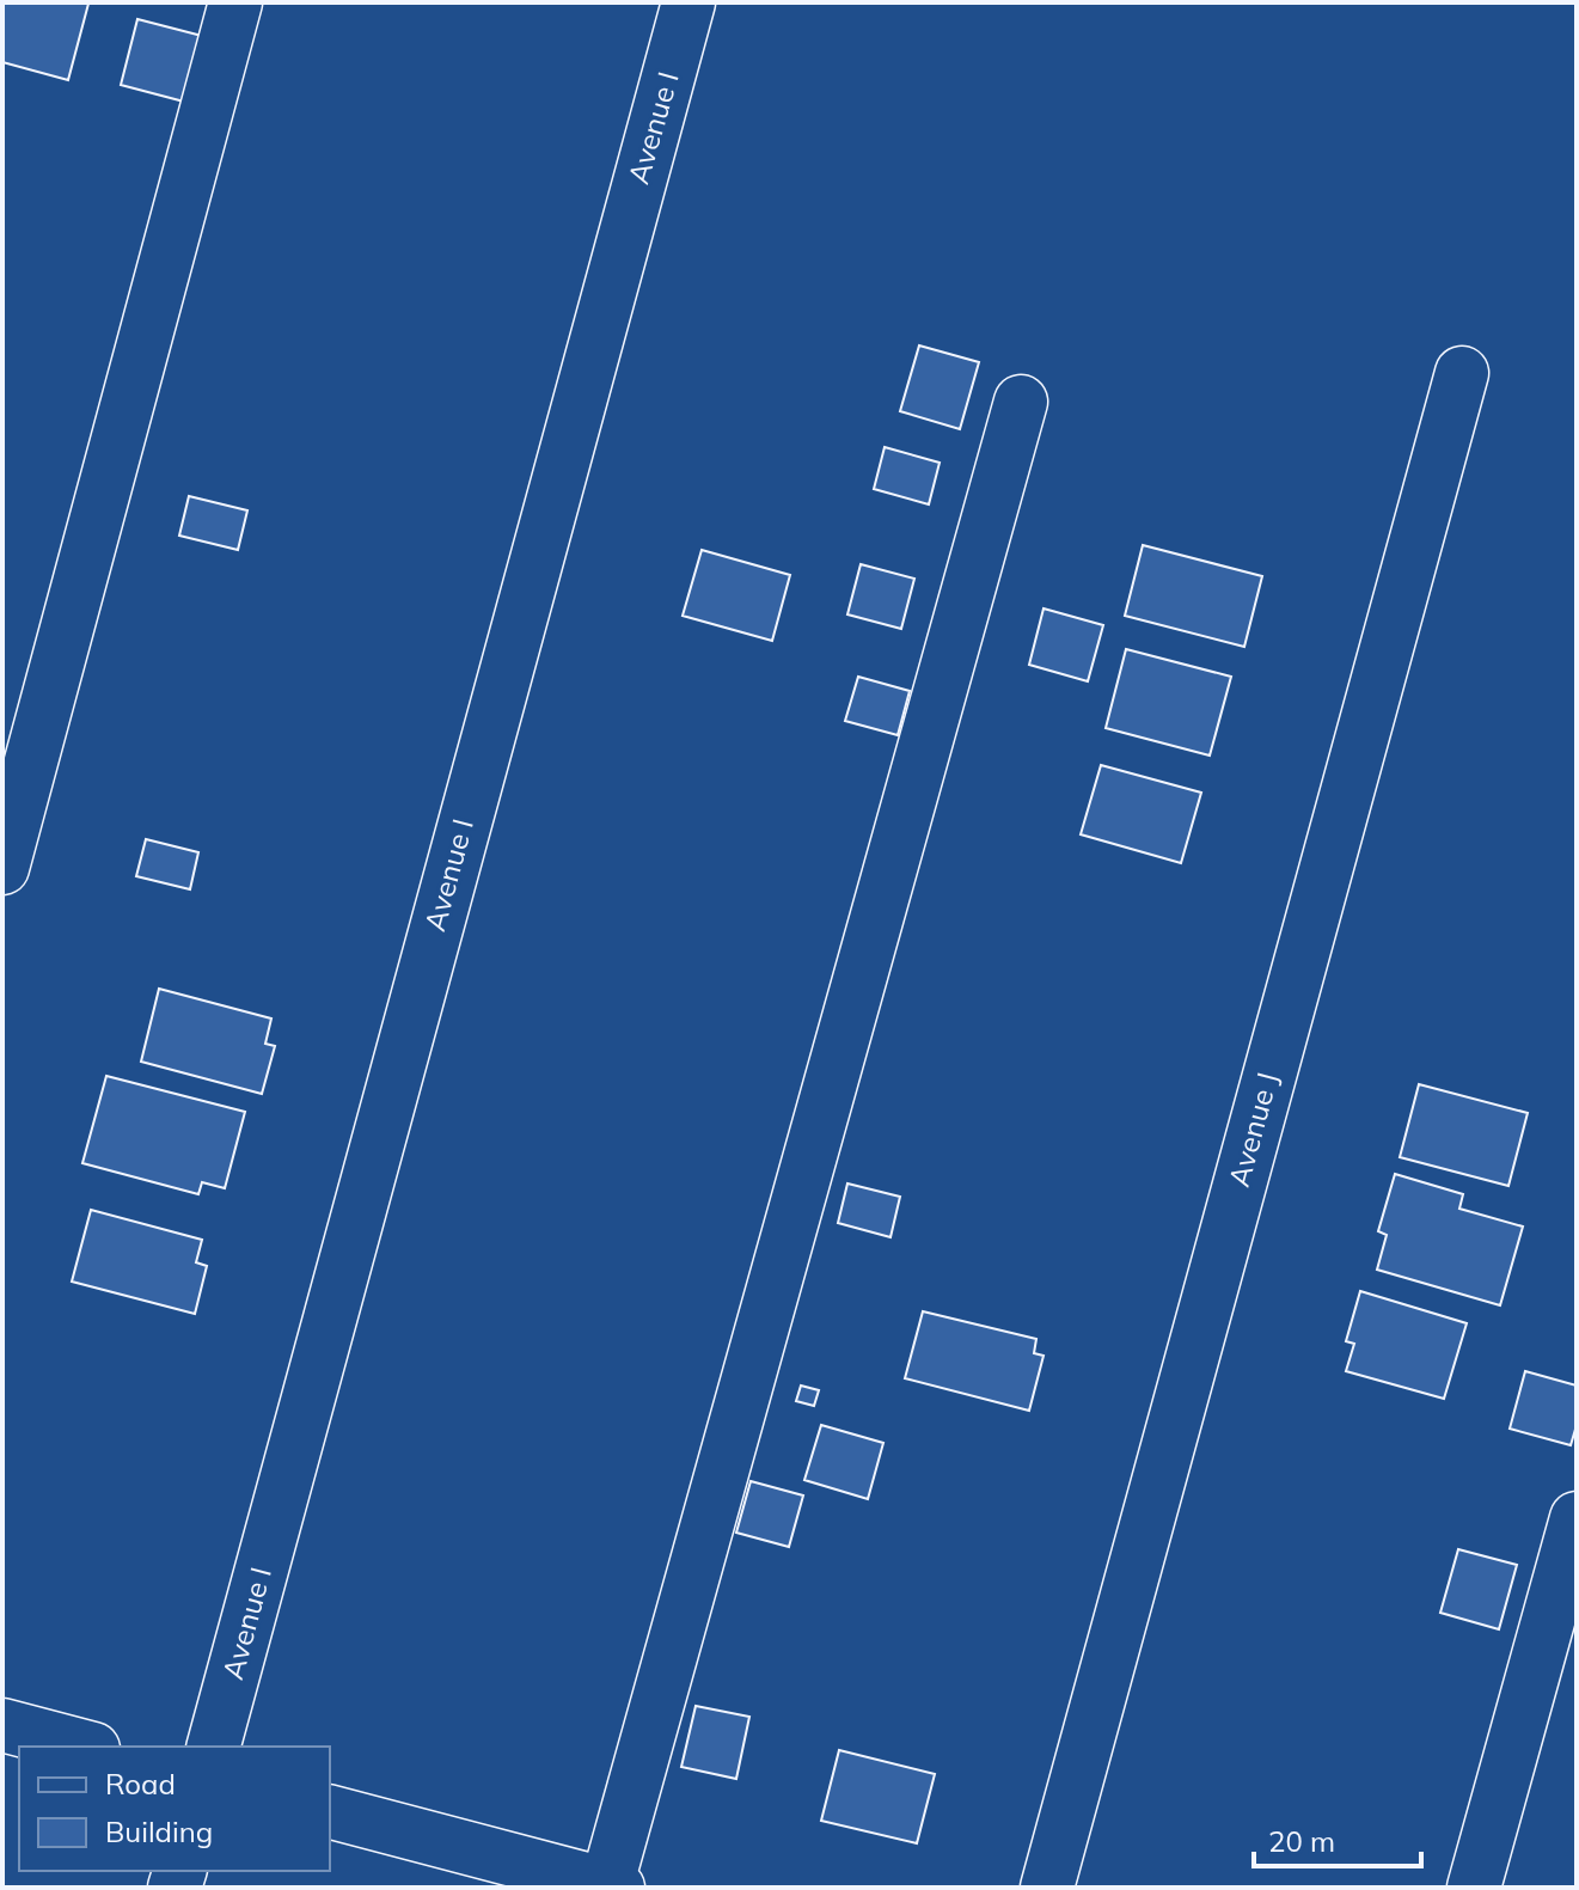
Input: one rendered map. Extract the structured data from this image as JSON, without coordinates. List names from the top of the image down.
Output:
{
  "streets": {
    "street": ["Avenue I", "Avenue J"]
  },
  "legend": ["Road", "Building"],
  "scale_bar": "20 m"
}
